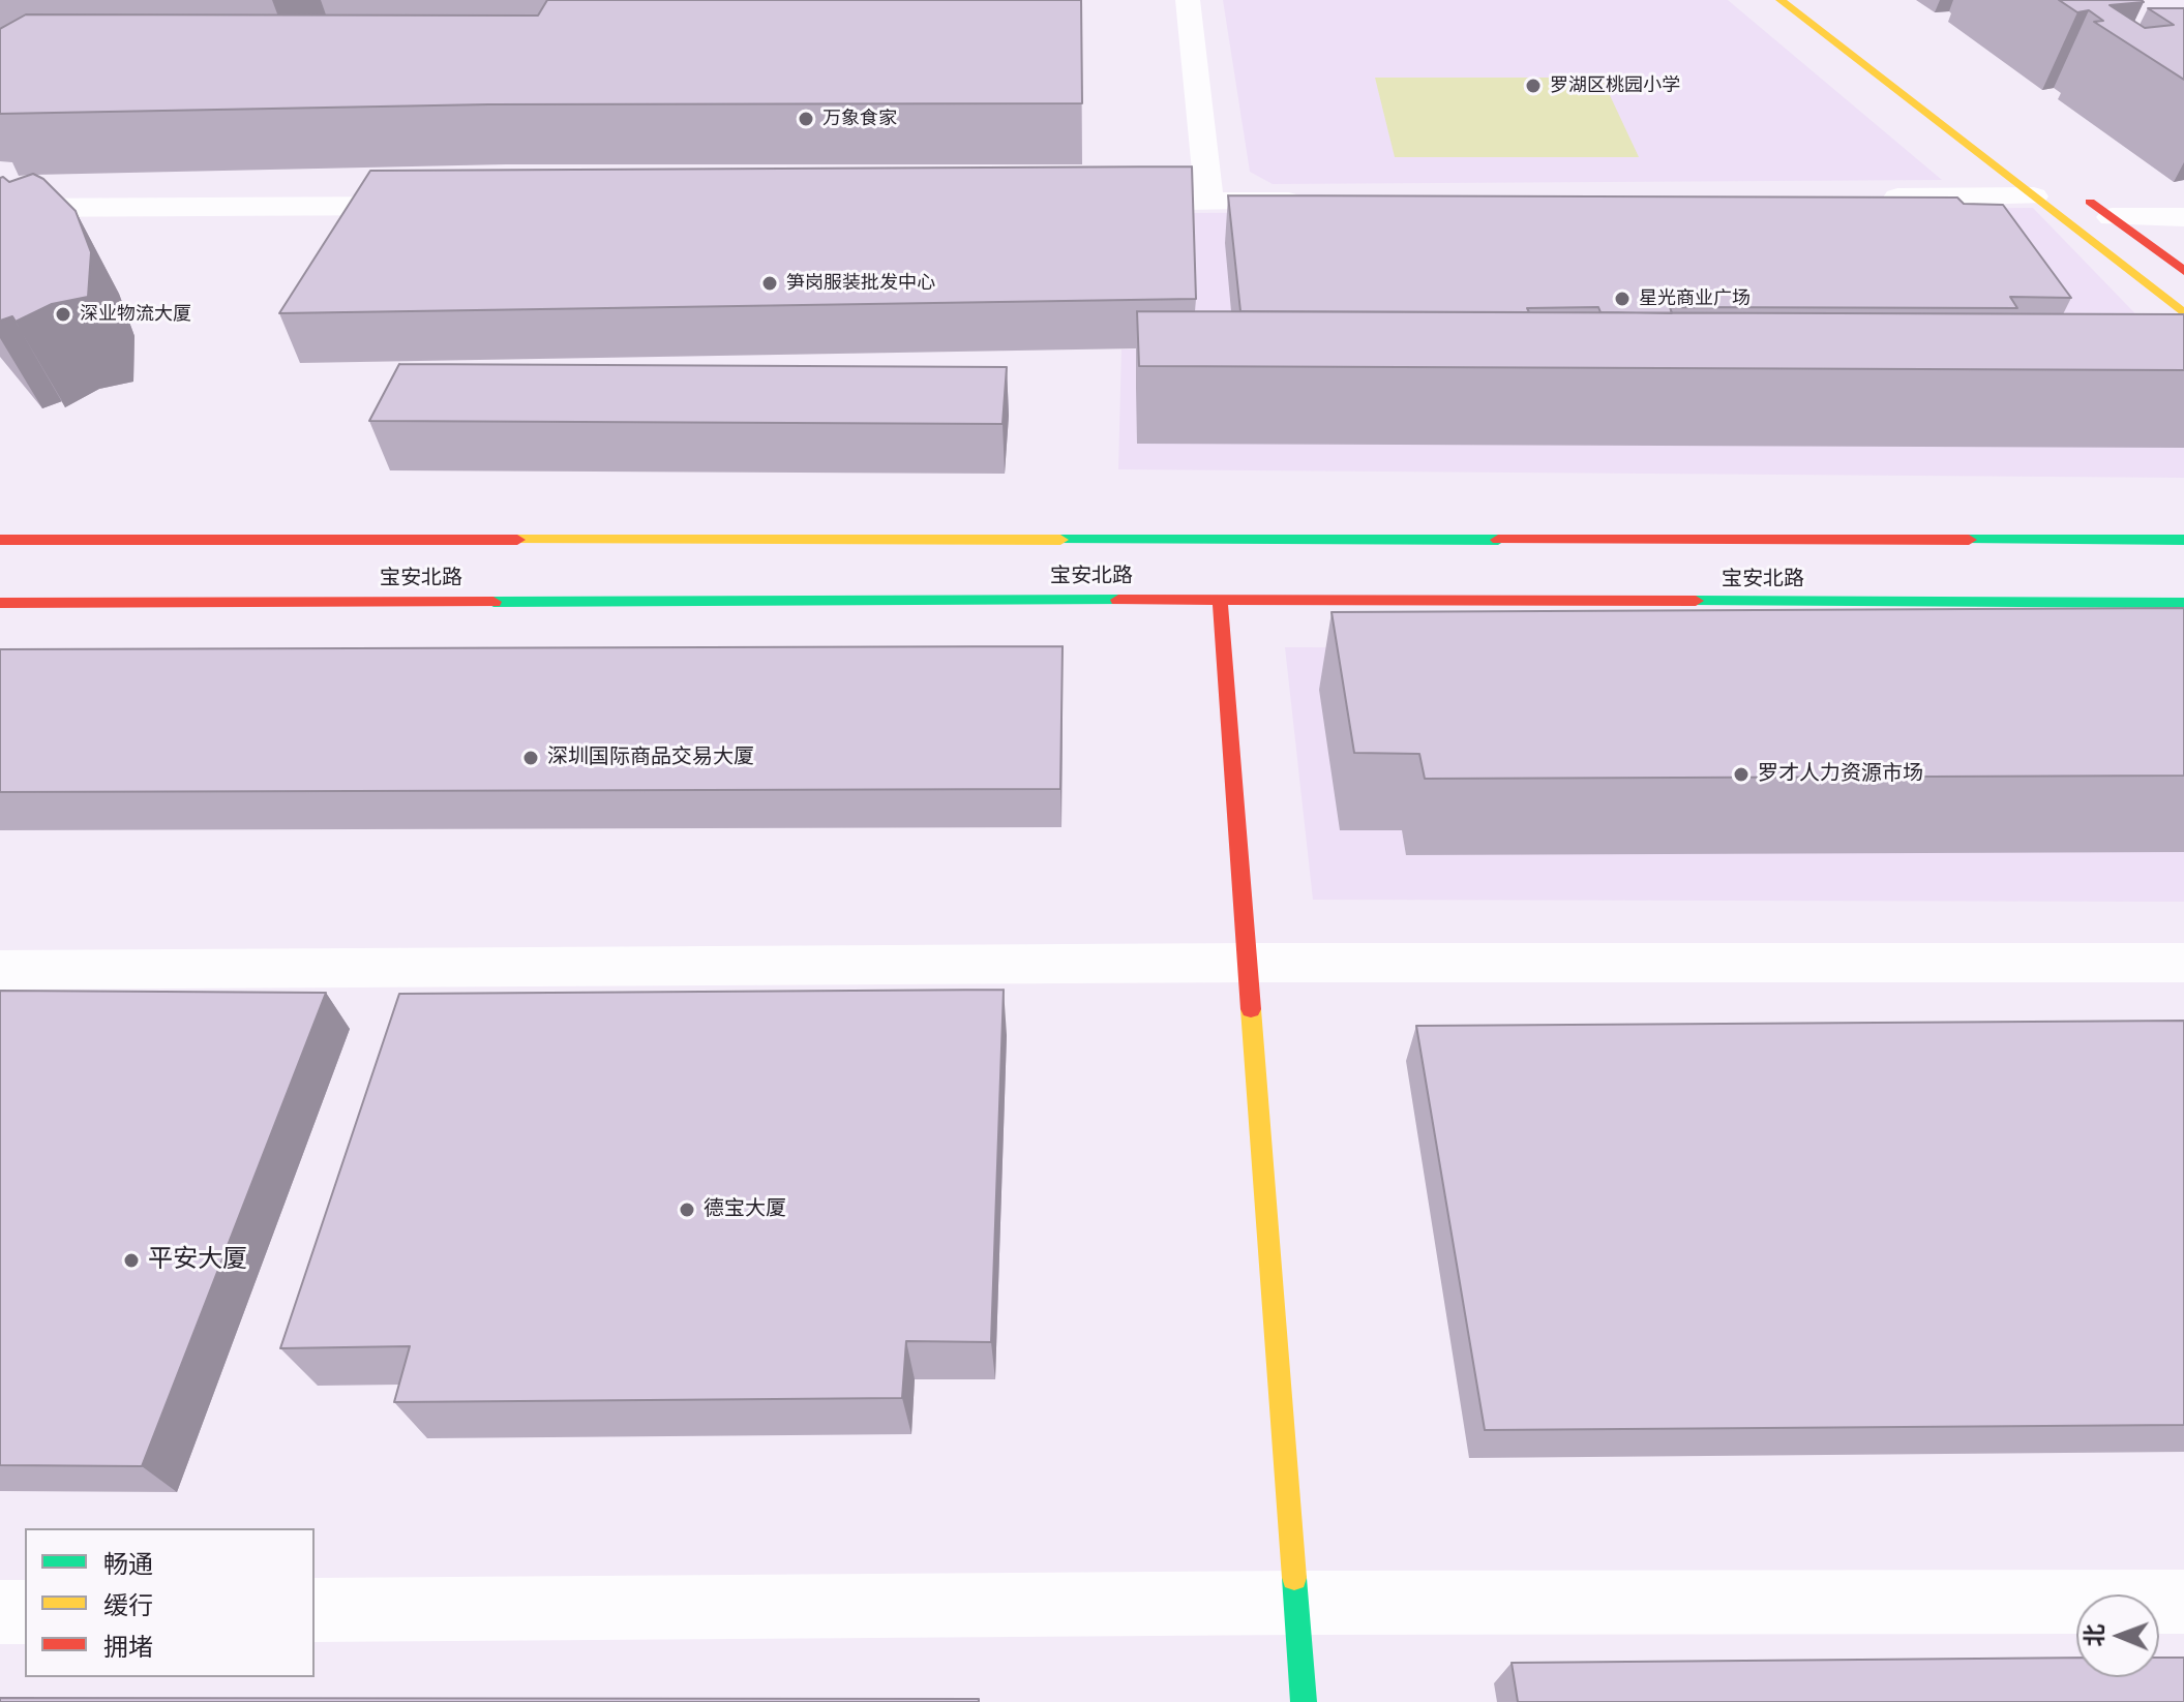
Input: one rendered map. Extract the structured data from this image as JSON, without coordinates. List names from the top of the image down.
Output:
{
  "streets": {
    "street": ["宝安北路"]
  },
  "places": [
    "罗湖区桃园小学",
    "万象食家",
    "笋岗服装批发中心",
    "星光商业广场",
    "深业物流大厦",
    "深圳国际商品交易大厦",
    "罗才人力资源市场",
    "德宝大厦",
    "平安大厦"
  ],
  "legend": ["畅通", "缓行", "拥堵"],
  "north": "left"
}
